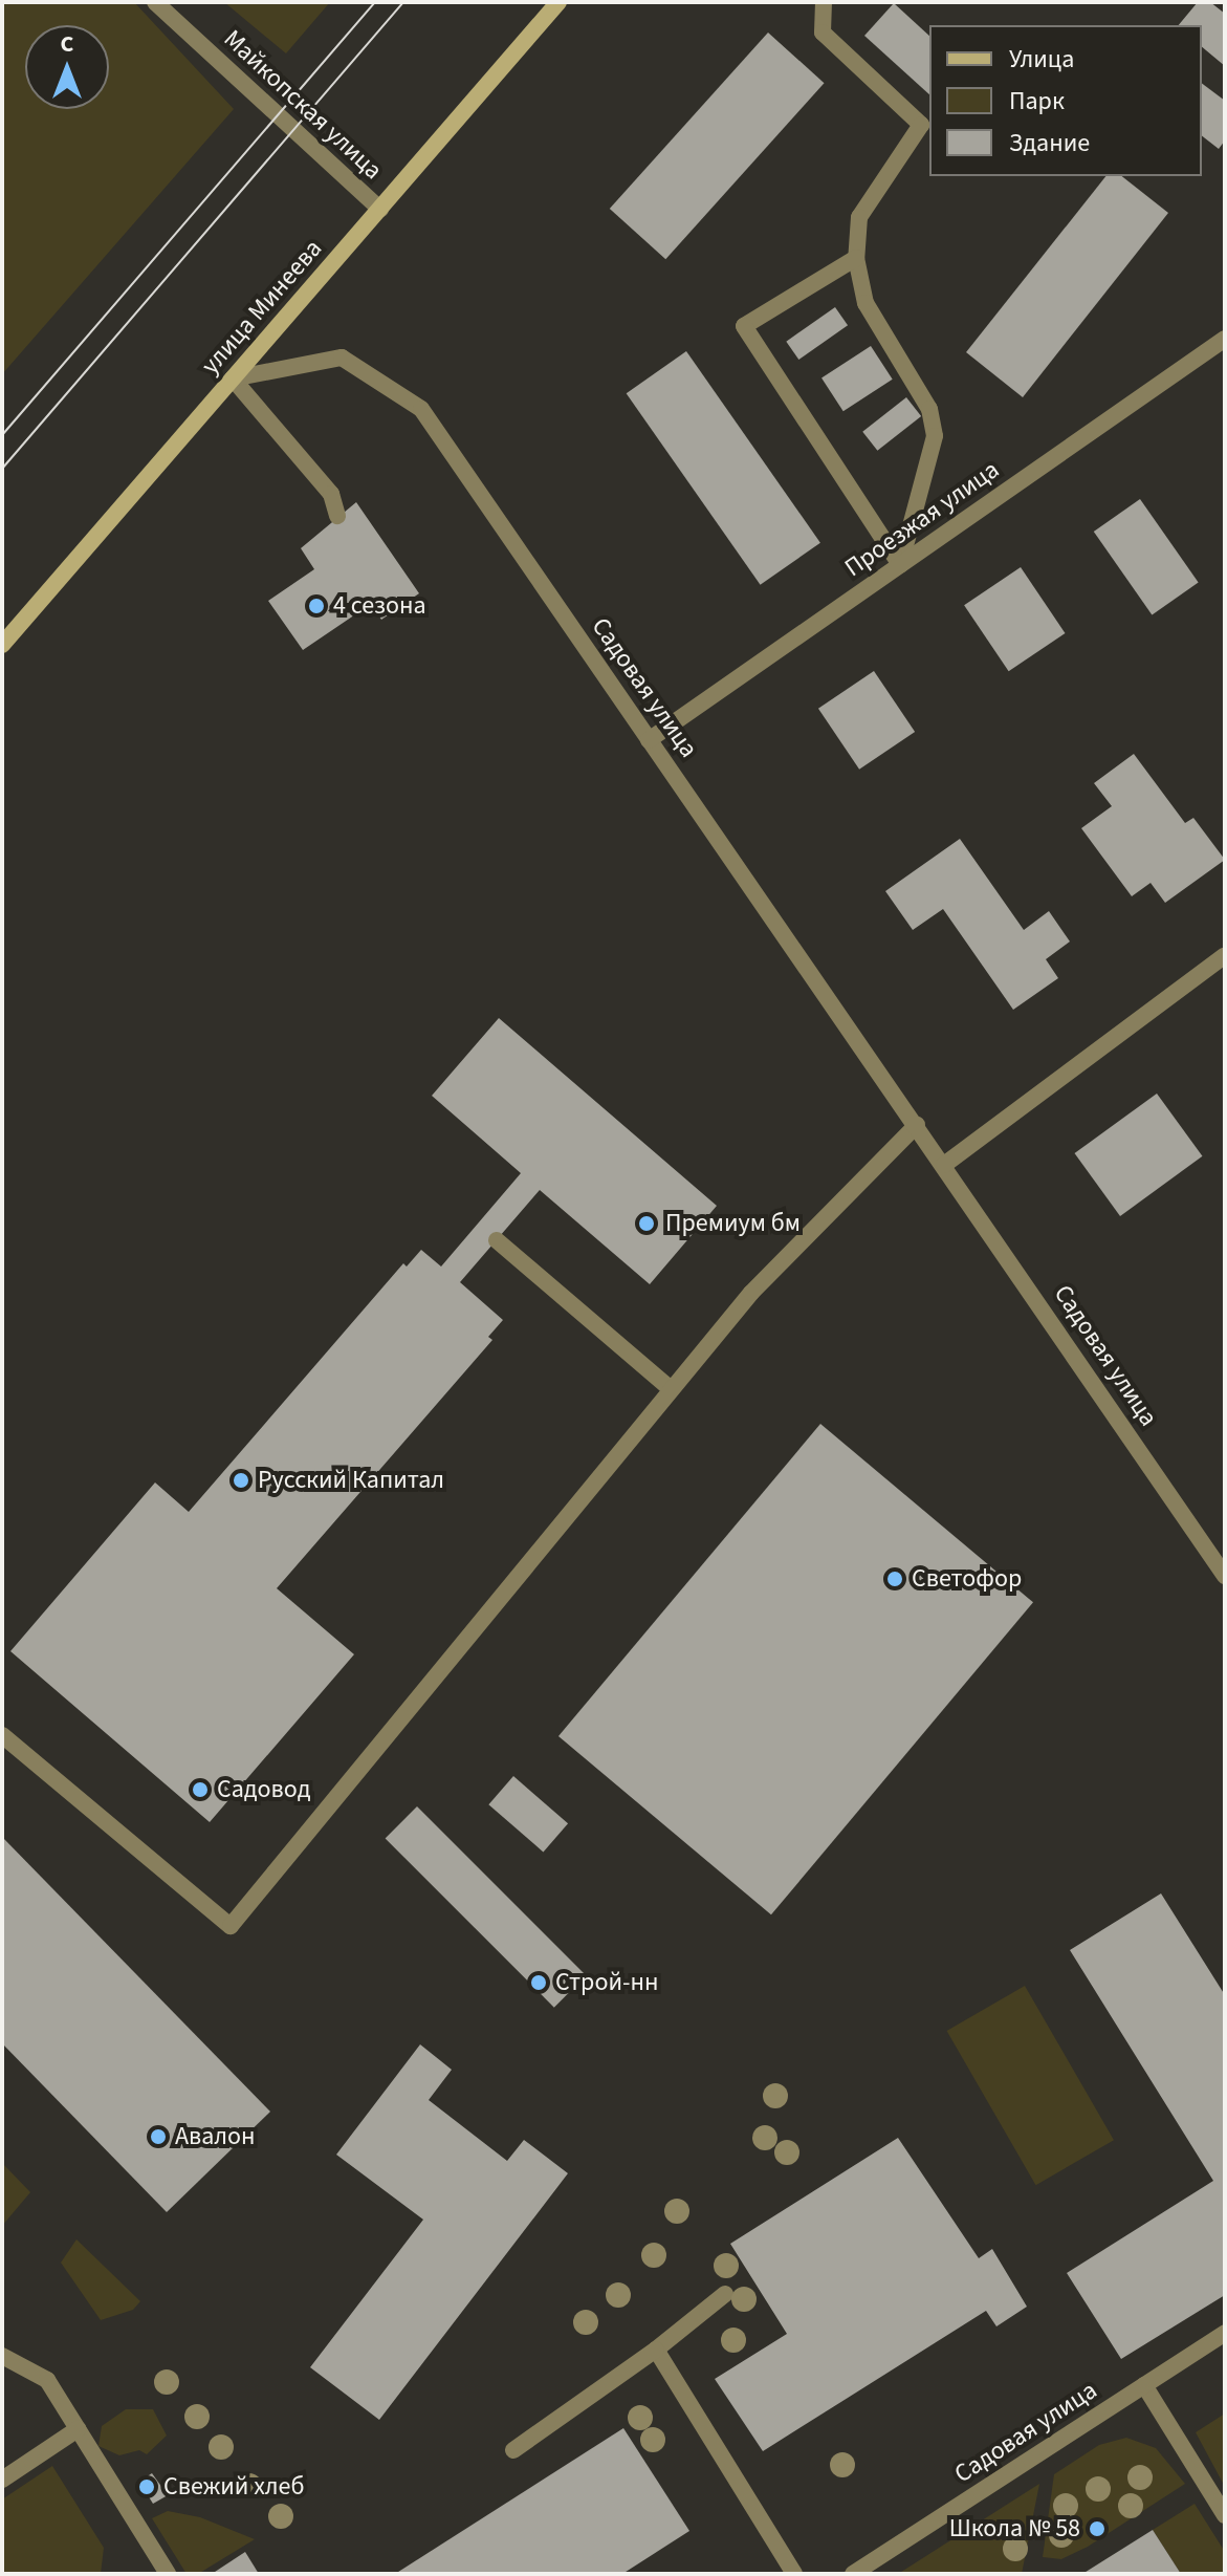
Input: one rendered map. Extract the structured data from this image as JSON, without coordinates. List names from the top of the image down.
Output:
{
  "streets": {
    "main road": ["улица Минеева"],
    "street": ["Майкопская улица", "Проезжая улица", "Садовая улица"]
  },
  "crossings": [
    ["Майкопская улица", "улица Минеева"],
    ["улица Минеева", "Садовая улица"],
    ["Проезжая улица", "Садовая улица"]
  ],
  "places": [
    "4 сезона",
    "Премиум бм",
    "Русский Капитал",
    "Светофор",
    "Садовод",
    "Строй-нн",
    "Авалон",
    "Свежий хлеб",
    "Школа № 58"
  ],
  "legend": ["Улица", "Парк", "Здание"],
  "north": "top"
}
